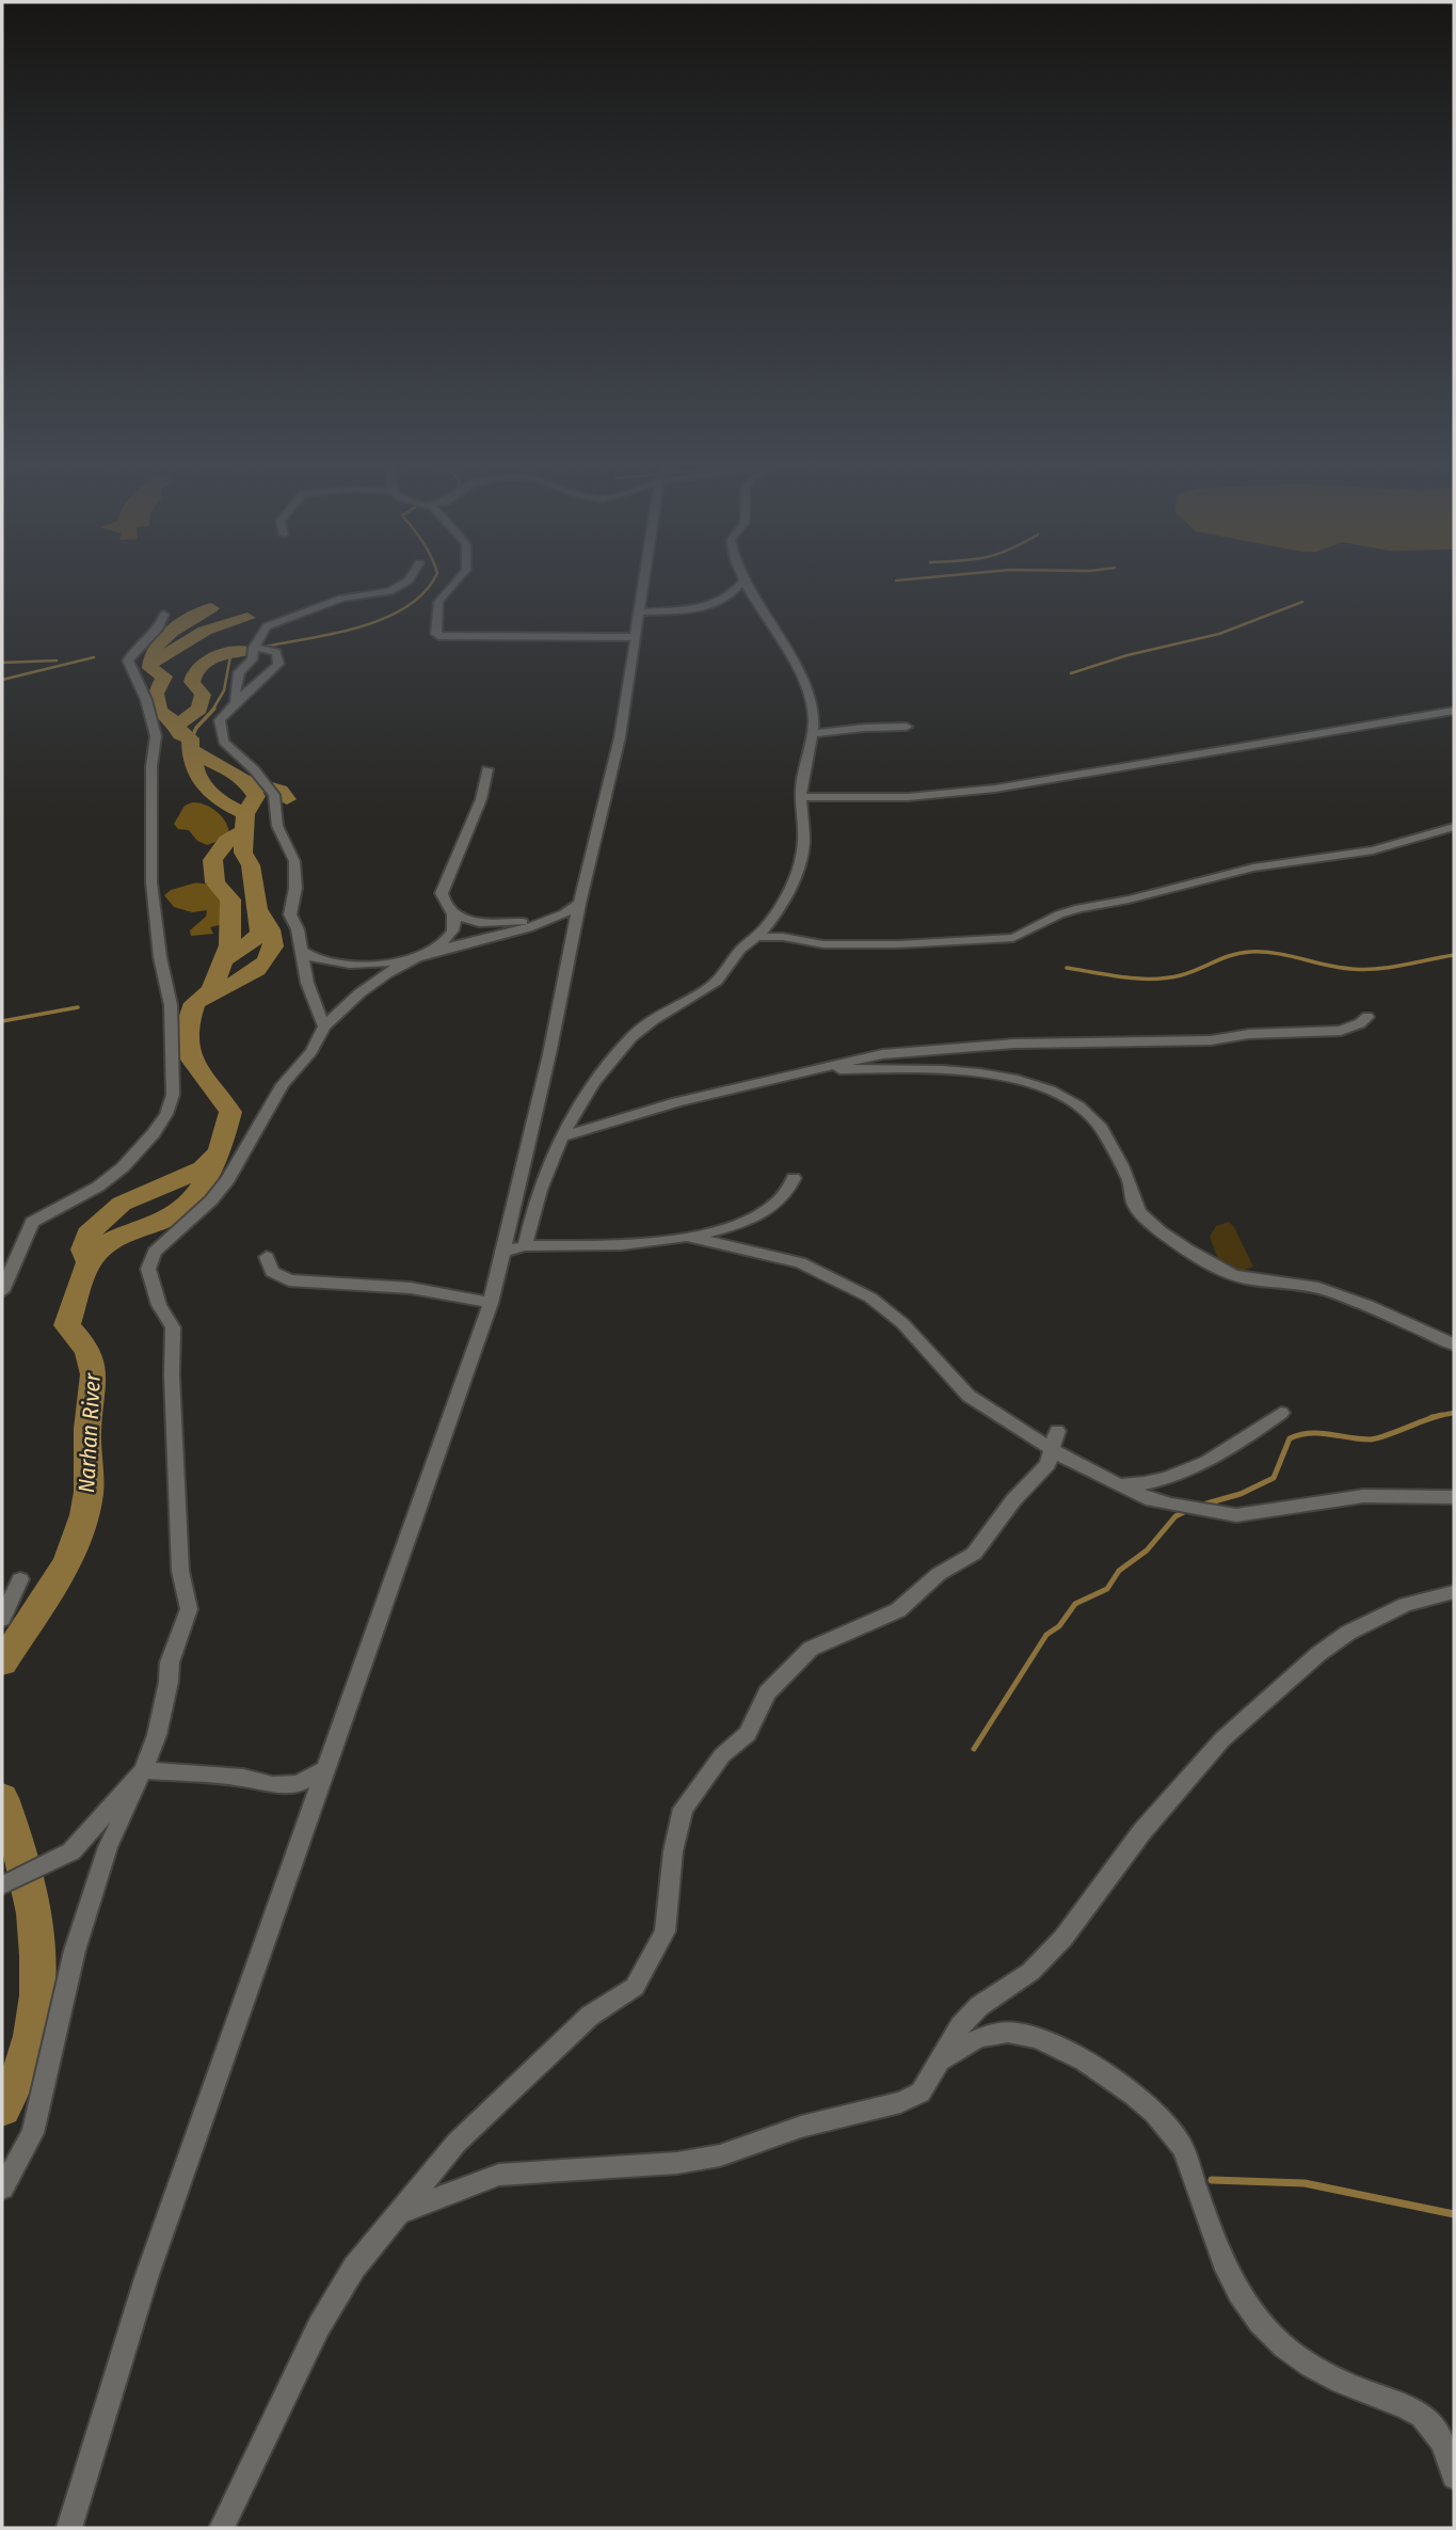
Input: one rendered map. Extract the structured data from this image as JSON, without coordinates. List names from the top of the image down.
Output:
{
  "water": ["Narhan River"]
}
